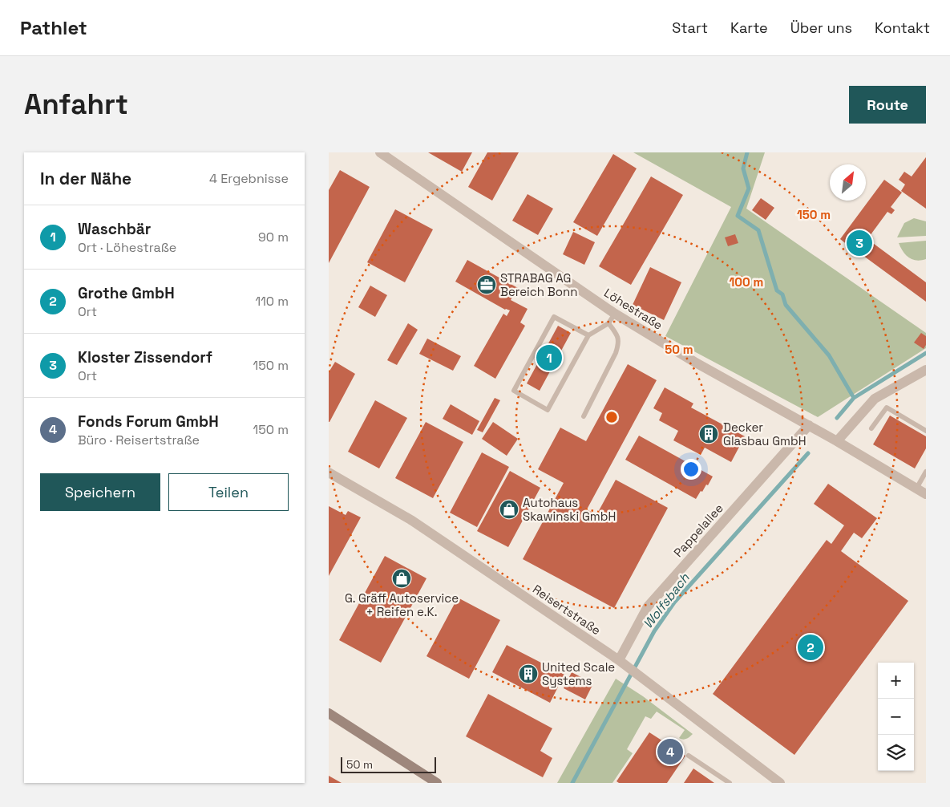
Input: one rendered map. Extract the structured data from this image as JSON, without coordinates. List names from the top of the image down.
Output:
{
  "streets": {
    "street": ["Löhestraße", "Pappelallee", "Reisertstraße"]
  },
  "crossings": [
    ["Löhestraße", "Pappelallee"],
    ["Pappelallee", "Reisertstraße"]
  ],
  "water": ["Wolfsbach"],
  "places": {
    "office": ["STRABAG AG Bereich Bonn"],
    "building": ["Decker Glasbau GmbH", "United Scale Systems"],
    "shop": ["Autohaus Skawinski GmbH", "G. Gräff Autoservice + Reifen e.K."]
  },
  "scale_bar": "50 m",
  "north": "top right",
  "page": {
    "header": "Pathlet",
    "nav": [
      "Start",
      "Karte",
      "Über uns",
      "Kontakt"
    ],
    "buttons": [
      "Route",
      ["Speichern", "Teilen"]
    ],
    "title": "Anfahrt",
    "heading": ["In der Nähe", "4 Ergebnisse"],
    "list": [
      {
        "mark": "1",
        "name": "Waschbär",
        "note": "Ort · Löhestraße",
        "value": "90 m"
      },
      {
        "mark": "2",
        "name": "Grothe GmbH",
        "note": "Ort",
        "value": "110 m"
      },
      {
        "mark": "3",
        "name": "Kloster Zissendorf",
        "note": "Ort",
        "value": "150 m"
      },
      {
        "mark": "4",
        "name": "Fonds Forum GmbH",
        "note": "Büro · Reisertstraße",
        "value": "150 m"
      }
    ],
    "pins": [
      "3",
      "1",
      "2",
      "4"
    ],
    "map_buttons": ["+", "−"],
    "scale": "50 m"
  },
  "rings": ["150 m", "100 m", "50 m"]
}
